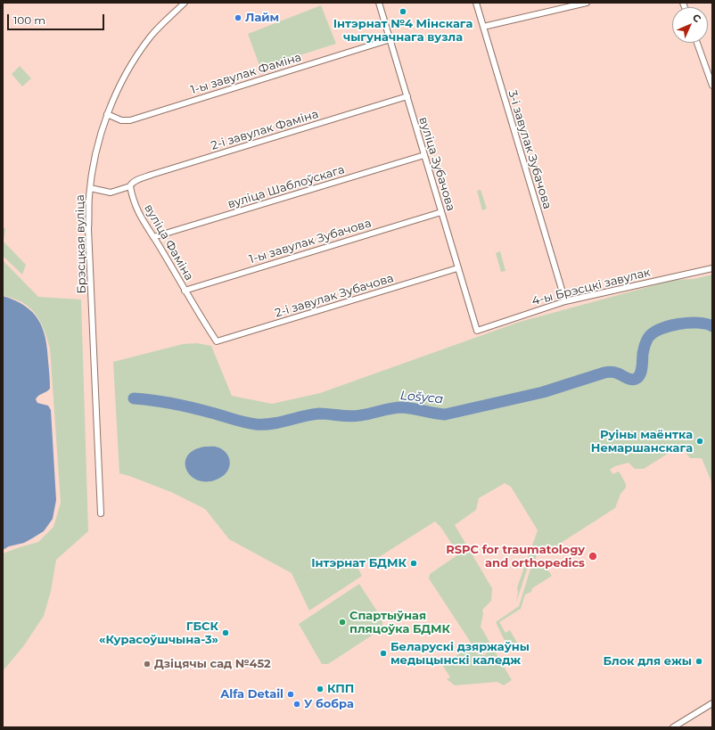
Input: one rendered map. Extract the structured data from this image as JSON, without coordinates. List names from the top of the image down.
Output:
{
  "streets": {
    "street": [
      "1-ы завулак Фаміна",
      "2-і завулак Фаміна",
      "3-і завулак Зубачова",
      "вуліца Зубачова",
      "вуліца Шаблоўскага",
      "1-ы завулак Зубачова",
      "вуліца Фаміна",
      "Брэсцкая вуліца",
      "4-ы Брэсцкі завулак",
      "2-і завулак Зубачова"
    ]
  },
  "crossings": [
    ["1-ы завулак Фаміна", "вуліца Зубачова"],
    ["1-ы завулак Фаміна", "Брэсцкая вуліца"],
    ["2-і завулак Фаміна", "вуліца Зубачова"],
    ["2-і завулак Фаміна", "вуліца Фаміна"],
    ["3-і завулак Зубачова", "4-ы Брэсцкі завулак"],
    ["вуліца Зубачова", "вуліца Шаблоўскага"],
    ["вуліца Зубачова", "1-ы завулак Зубачова"],
    ["вуліца Зубачова", "4-ы Брэсцкі завулак"],
    ["вуліца Зубачова", "2-і завулак Зубачова"],
    ["вуліца Шаблоўскага", "вуліца Фаміна"],
    ["1-ы завулак Зубачова", "вуліца Фаміна"],
    ["вуліца Фаміна", "2-і завулак Зубачова"]
  ],
  "water": ["Lošyca"],
  "places": [
    "Інтэрнат №4 Мінскага чыгуначнага вузла",
    "Лайм",
    "Руіны маёнтка Немаршанскага",
    "RSPC for traumatology and orthopedics",
    "Інтэрнат БДМК",
    "Спартыўная пляцоўка БДМК",
    "ГБСК «Курасоўшчына-3»",
    "Беларускі дзяржаўны медыцынскі каледж",
    "Блок для ежы",
    "Дзіцячы сад №452",
    "КПП",
    "Alfa Detail",
    "У бобра"
  ],
  "scale_bar": "100 m",
  "north": "top right"
}
